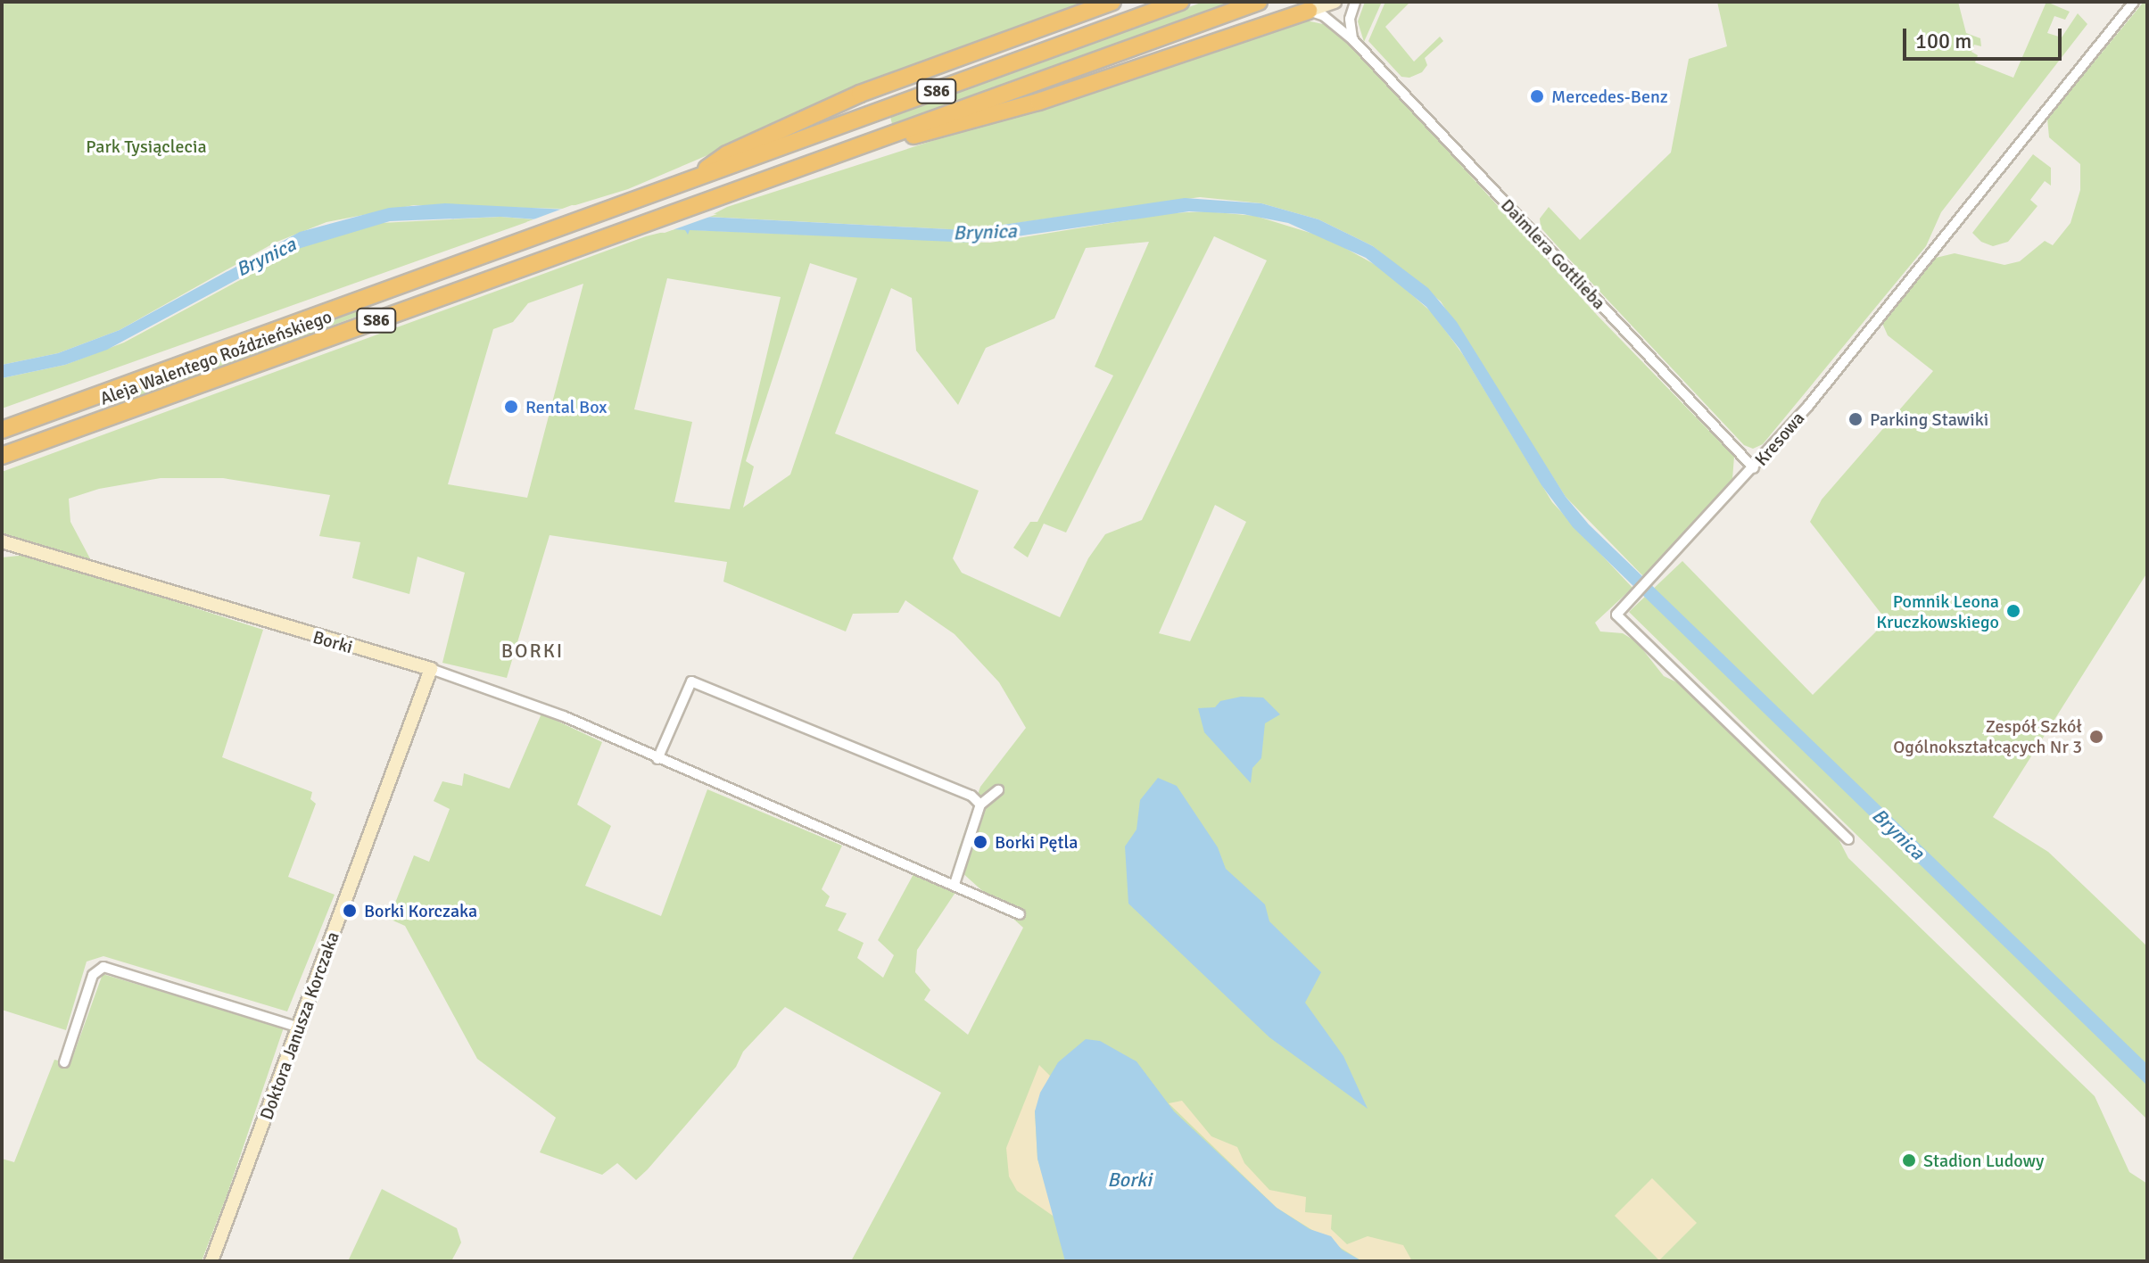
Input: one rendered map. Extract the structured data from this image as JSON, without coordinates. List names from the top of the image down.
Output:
{
  "streets": {
    "highway": ["S86", "Aleja Walentego Roździeńskiego"],
    "street": [
      "Daimlera Gottlieba",
      "Kresowa",
      "Borki",
      "Doktora Janusza Korczaka"
    ]
  },
  "crossings": [
    ["S86", "Aleja Walentego Roździeńskiego"],
    ["Daimlera Gottlieba", "Kresowa"],
    ["Borki", "Doktora Janusza Korczaka"]
  ],
  "districts": ["BORKI"],
  "water": ["Brynica", "Borki"],
  "parks": ["Park Tysiąclecia"],
  "places": [
    "Mercedes-Benz",
    "Rental Box",
    "Parking Stawiki",
    "Pomnik Leona Kruczkowskiego",
    "Zespół Szkół Ogólnokształcących Nr 3",
    "Borki Pętla",
    "Borki Korczaka",
    "Stadion Ludowy"
  ],
  "scale_bar": "100 m"
}
